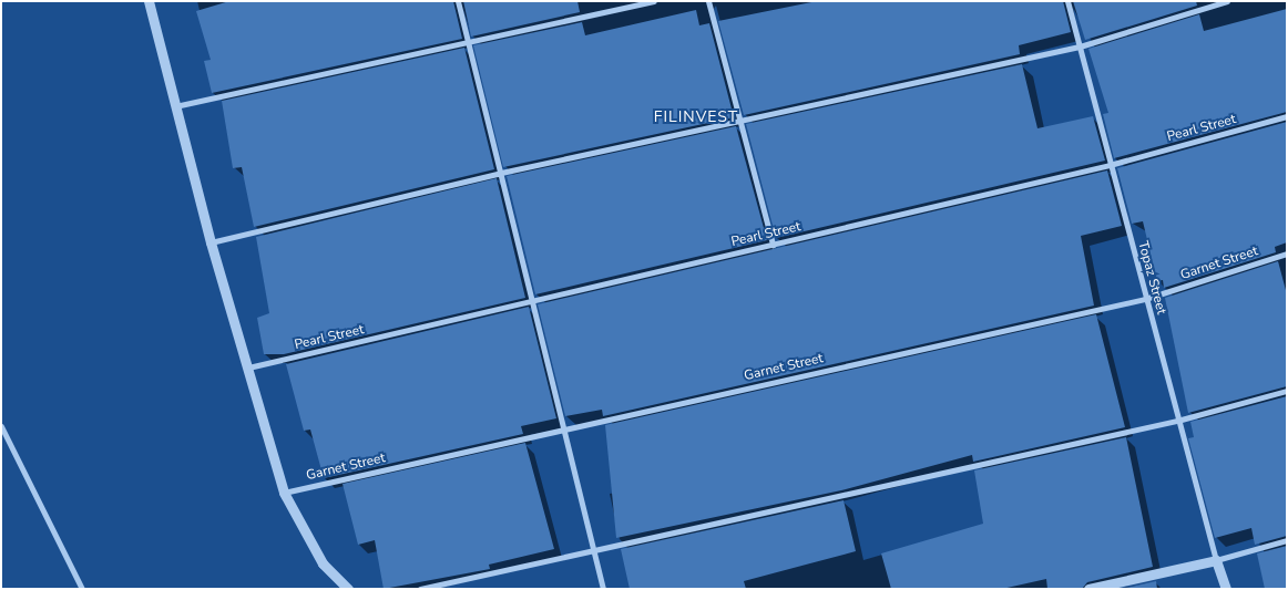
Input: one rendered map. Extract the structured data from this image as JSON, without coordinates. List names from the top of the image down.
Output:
{
  "streets": {
    "street": ["Pearl Street", "Garnet Street", "Topaz Street"]
  },
  "crossings": [
    ["Pearl Street", "Topaz Street"],
    ["Garnet Street", "Topaz Street"]
  ],
  "districts": ["FILINVEST"]
}
